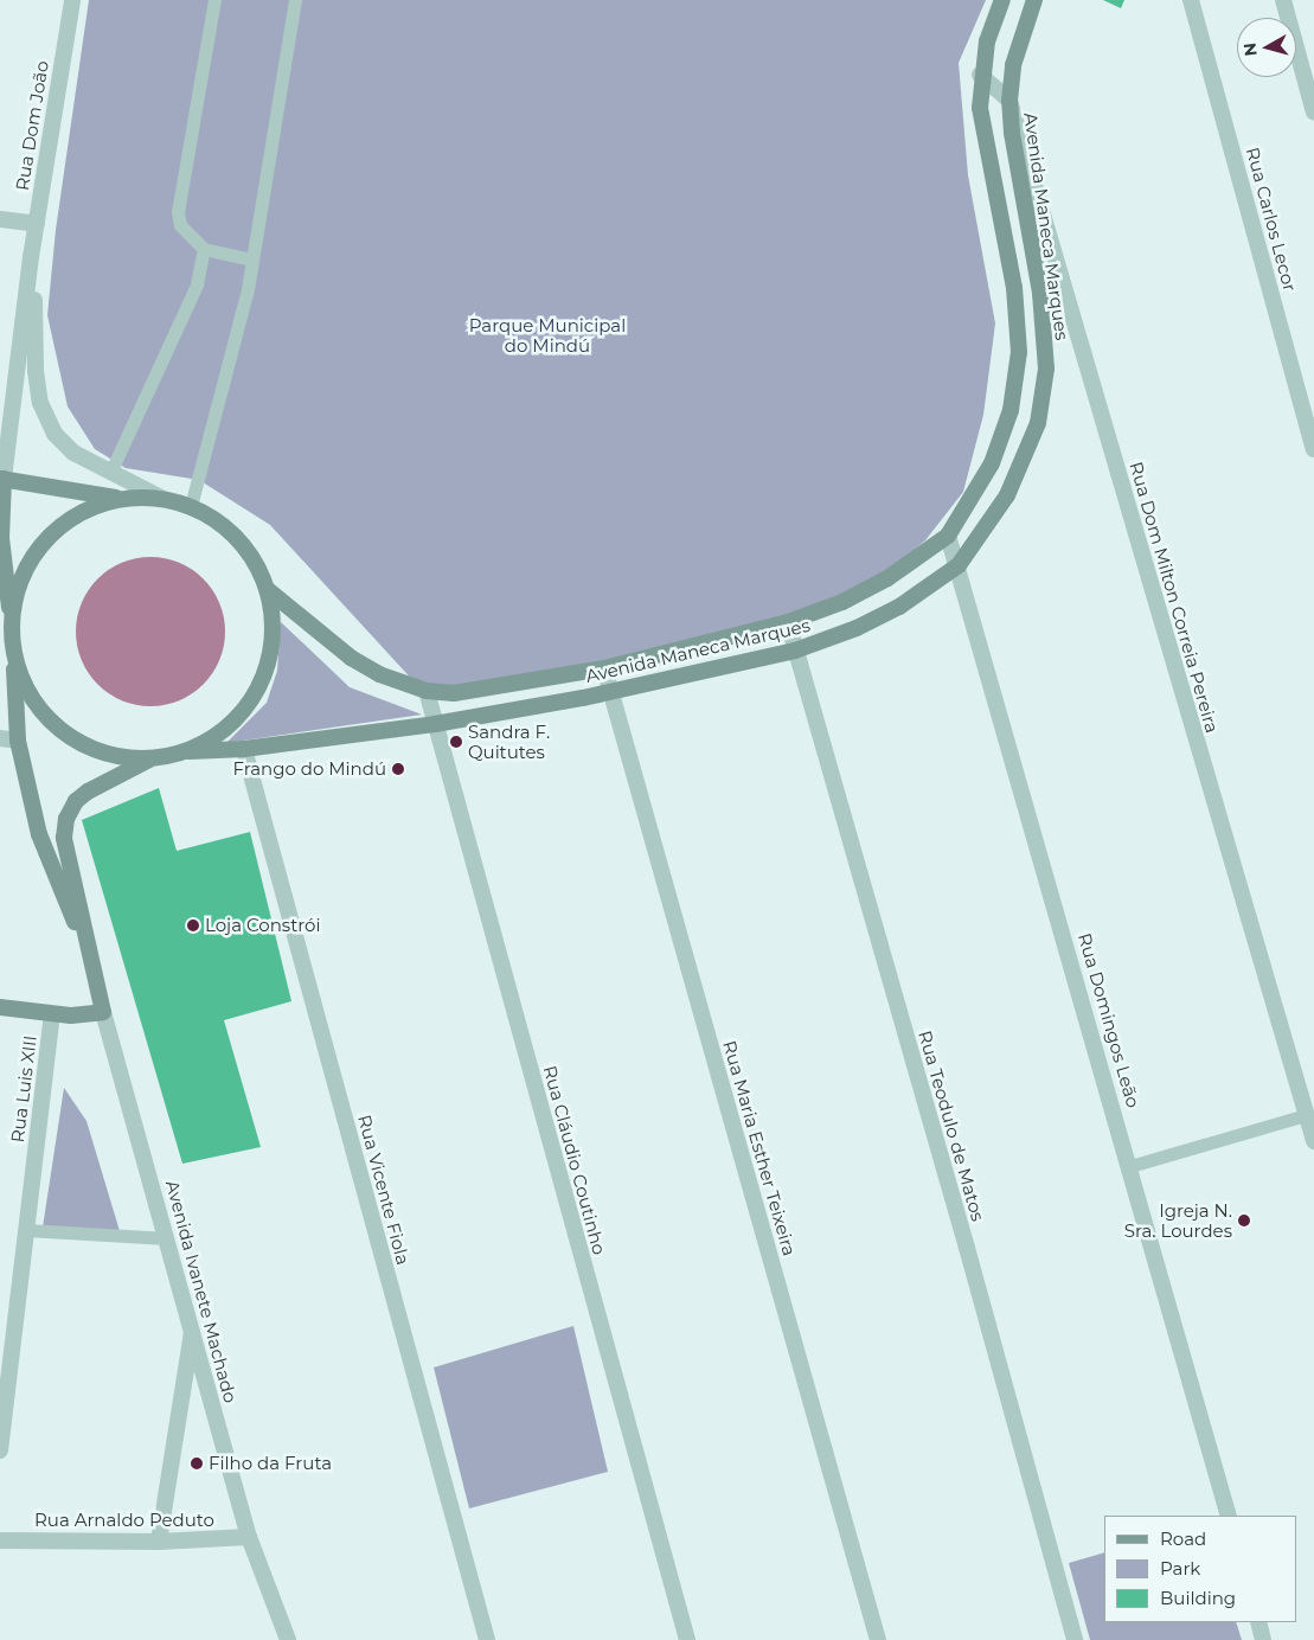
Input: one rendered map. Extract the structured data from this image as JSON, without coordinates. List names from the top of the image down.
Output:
{
  "streets": {
    "main road": ["Rua Dom João", "Avenida Maneca Marques", "Avenida Ivanete Machado"],
    "street": [
      "Rua Carlos Lecor",
      "Rua Dom Milton Correia Pereira",
      "Rua Domingos Leão",
      "Rua Luis XIII",
      "Rua Teodulo de Matos",
      "Rua Maria Esther Teixeira",
      "Rua Cláudio Coutinho",
      "Rua Vicente Fiola",
      "Rua Arnaldo Peduto"
    ]
  },
  "crossings": [
    ["Avenida Maneca Marques", "Rua Dom Milton Correia Pereira"],
    ["Avenida Maneca Marques", "Rua Domingos Leão"],
    ["Avenida Maneca Marques", "Rua Teodulo de Matos"],
    ["Avenida Maneca Marques", "Rua Maria Esther Teixeira"],
    ["Avenida Maneca Marques", "Rua Cláudio Coutinho"],
    ["Avenida Maneca Marques", "Rua Vicente Fiola"],
    ["Avenida Ivanete Machado", "Rua Arnaldo Peduto"]
  ],
  "parks": ["Parque Municipal do Mindú"],
  "places": [
    "Sandra F. Quitutes",
    "Frango do Mindú",
    "Loja Constrói",
    "Igreja N. Sra. Lourdes",
    "Filho da Fruta"
  ],
  "legend": ["Road", "Park", "Building"],
  "north": "left"
}
